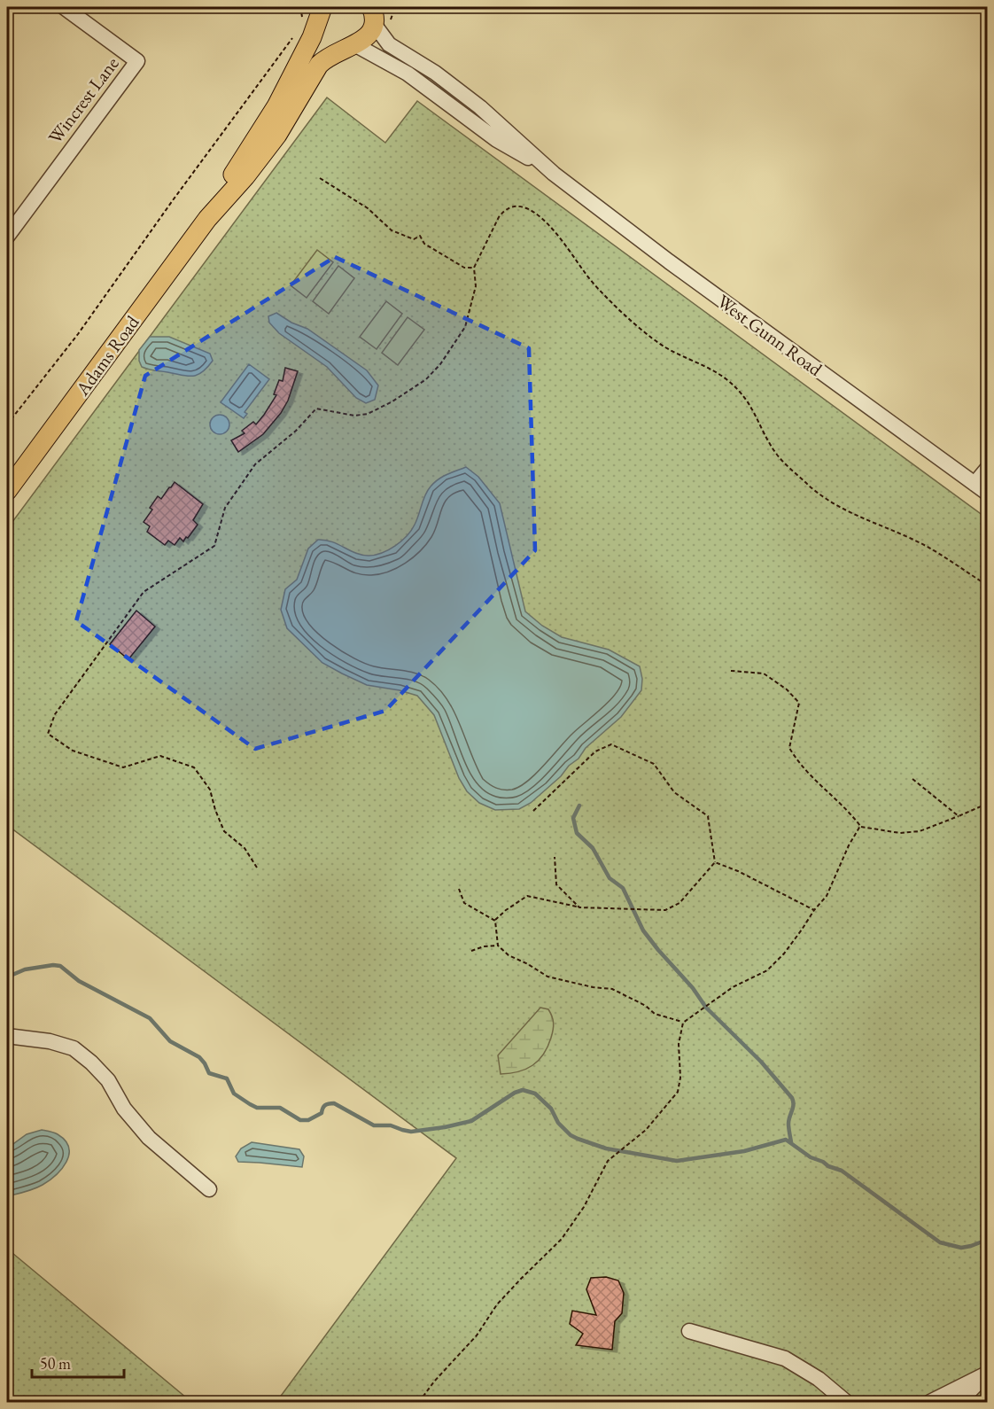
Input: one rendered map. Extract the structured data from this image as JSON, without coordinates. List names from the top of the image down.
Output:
{
  "streets": {
    "main road": ["West Gunn Road", "Adams Road"],
    "street": ["Wincrest Lane"]
  },
  "crossings": [
    ["West Gunn Road", "Adams Road"]
  ],
  "scale_bar": "50 m"
}
